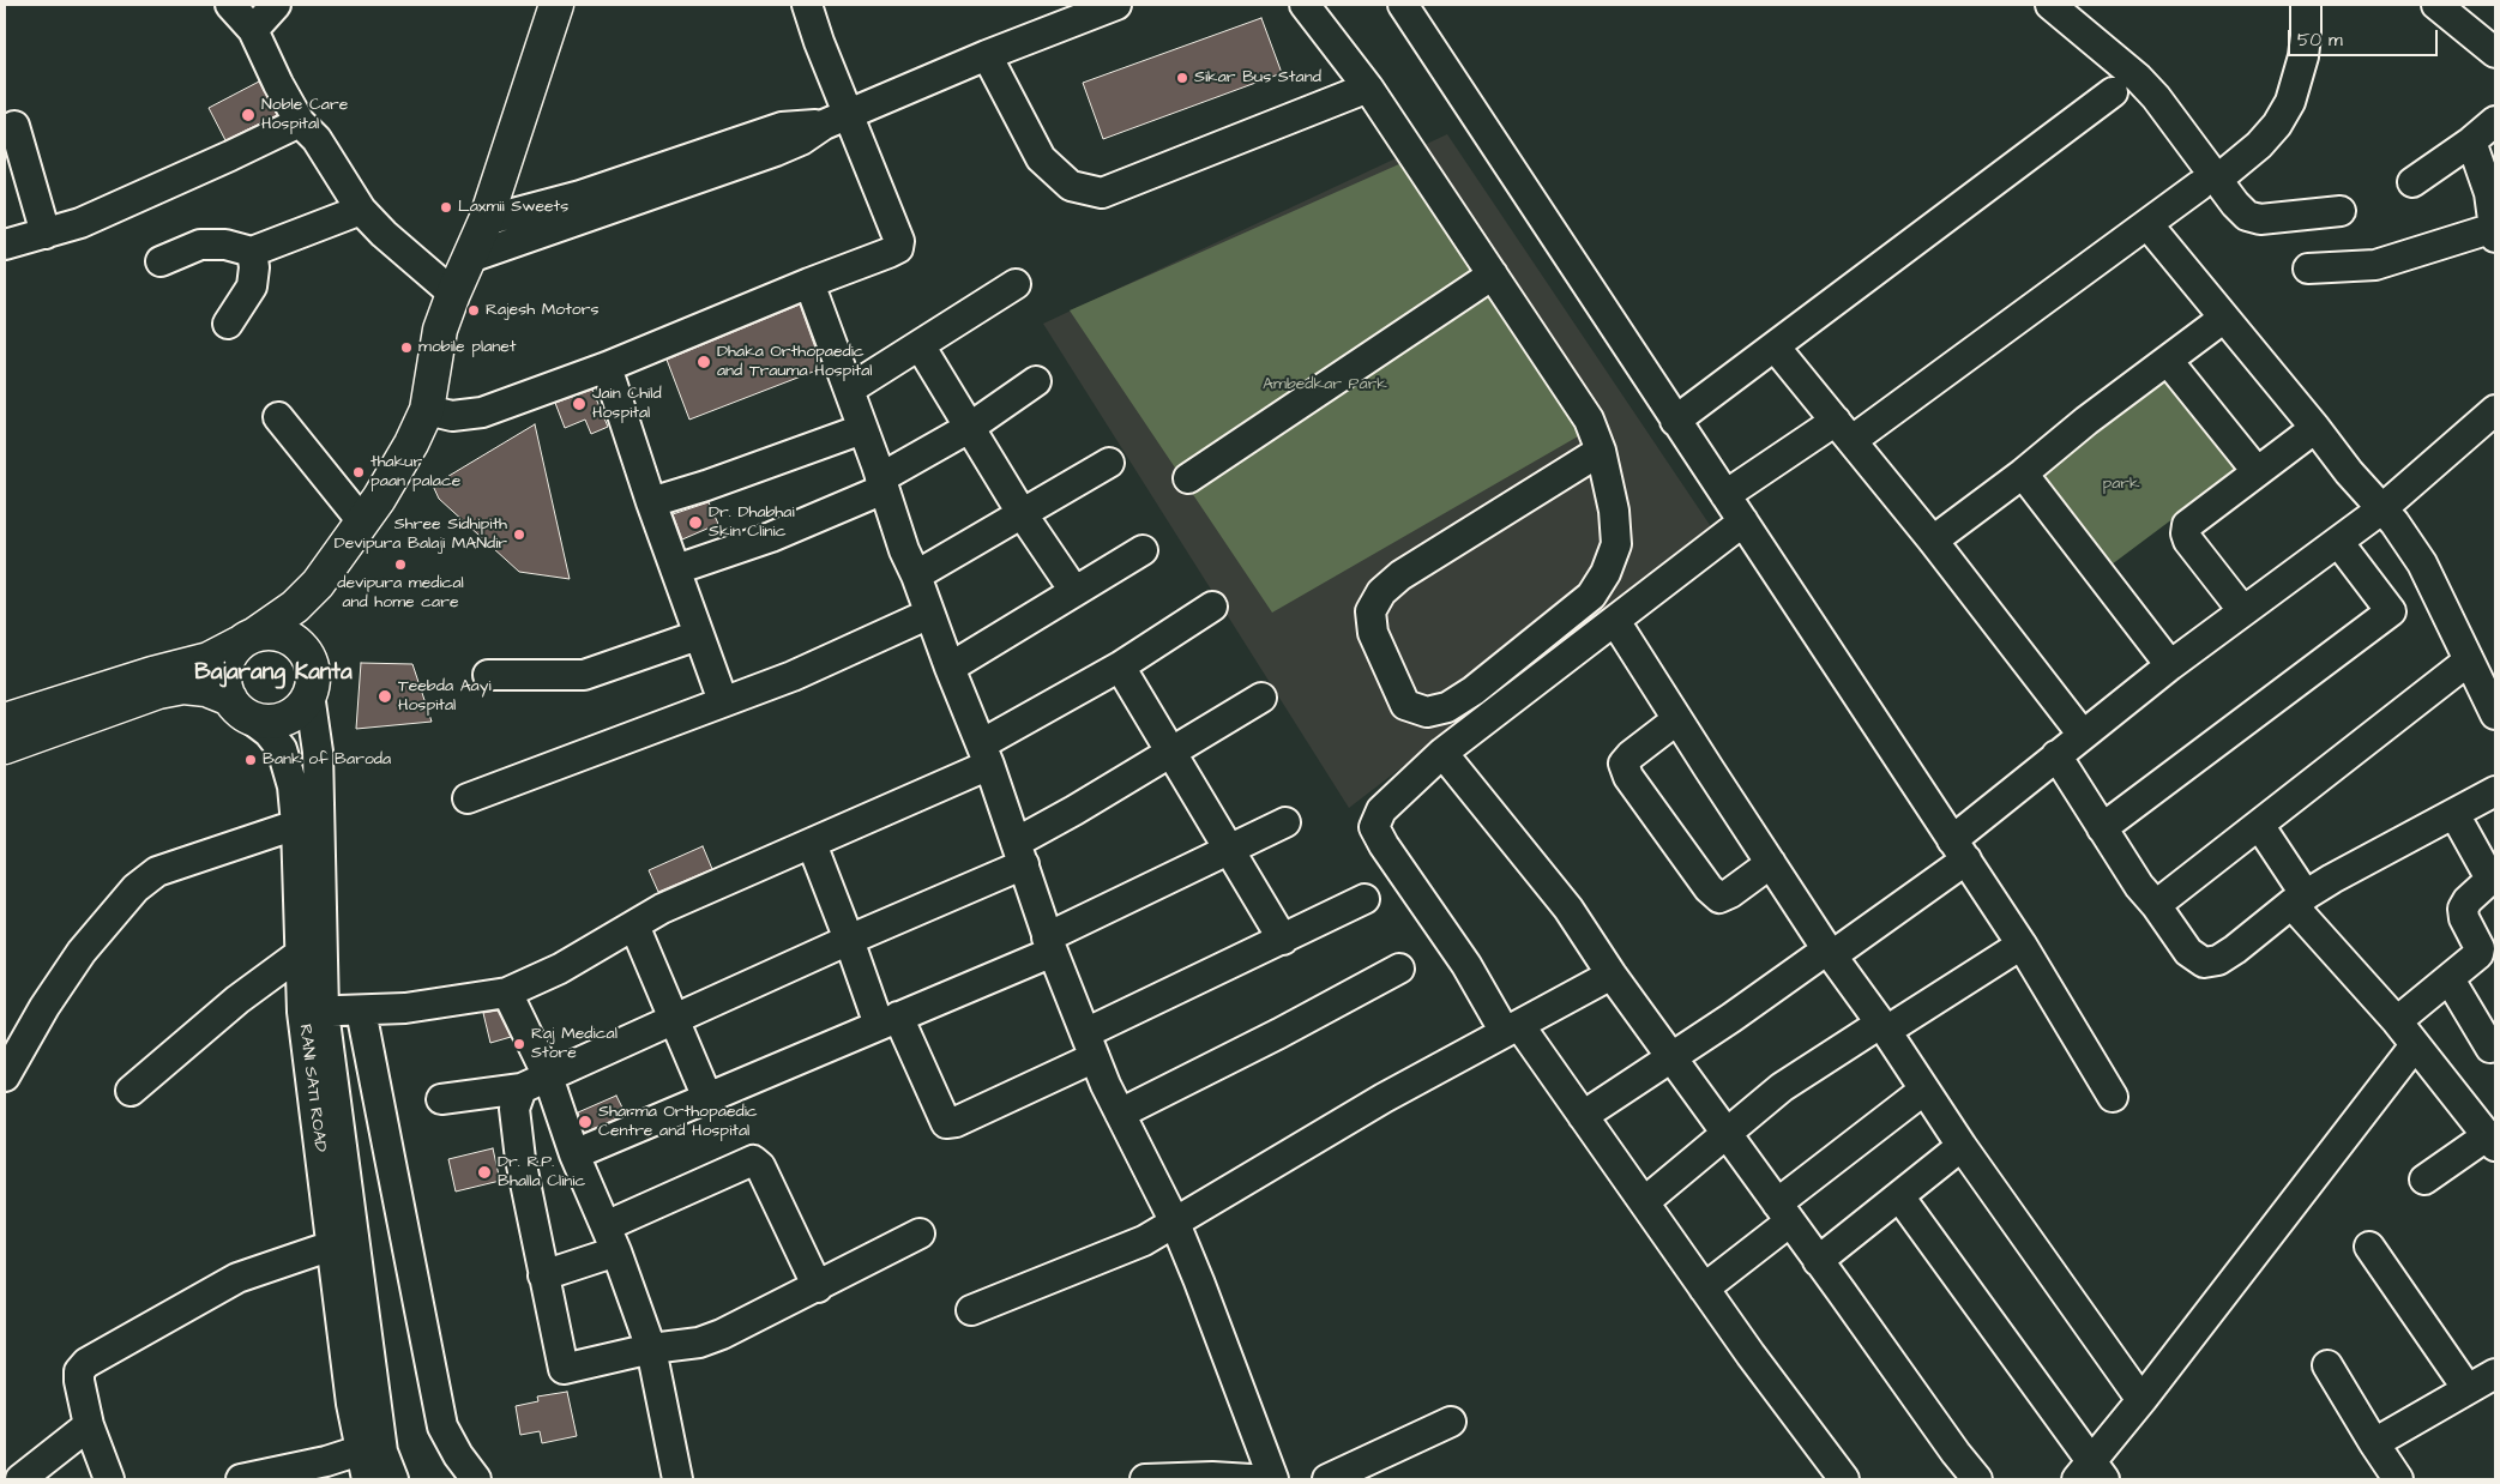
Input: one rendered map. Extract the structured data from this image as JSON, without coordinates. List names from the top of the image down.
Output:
{
  "streets": {
    "street": ["RANI SATI ROAD"]
  },
  "districts": ["Bajarang Kanta"],
  "parks": ["Ambedkar Park", "park"],
  "places": [
    "Sikar Bus Stand",
    "Noble Care Hospital",
    "Laxmii Sweets",
    "Rajesh Motors",
    "mobile planet",
    "Dhaka Orthopaedic and Trauma Hospital",
    "Jain Child Hospital",
    "thakur paan palace",
    "Dr. Dhabhai Skin Clinic",
    "Shree Sidhipith Devipura Balaji MANdir",
    "devipura medical and home care",
    "Teebda Aayi Hospital",
    "Bank of Baroda",
    "Raj Medical Store",
    "Sharma Orthopaedic Centre and Hospital",
    "Dr. R.P. Bhalla Clinic"
  ],
  "scale_bar": "50 m"
}
